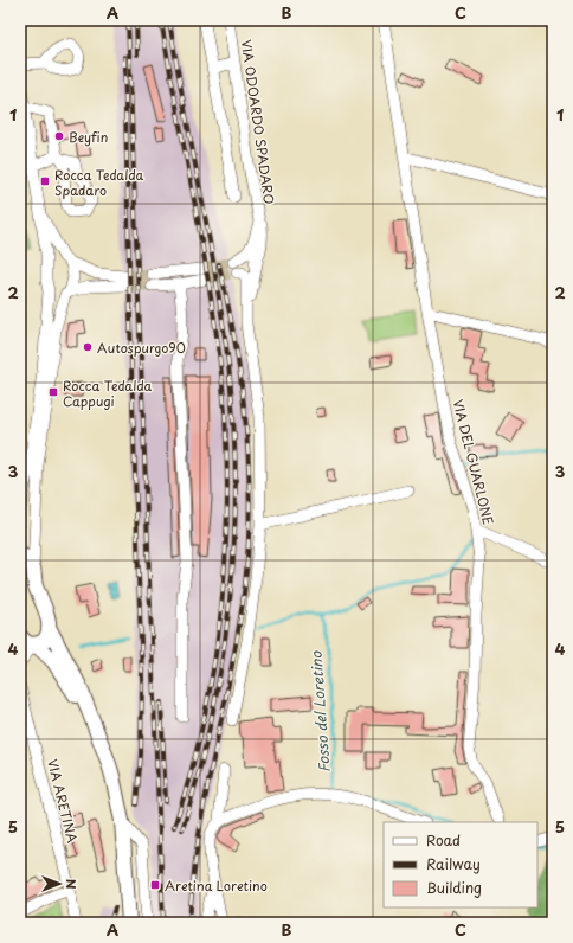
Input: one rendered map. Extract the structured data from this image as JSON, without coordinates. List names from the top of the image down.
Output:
{
  "streets": {
    "street": ["VIA ODOARDO SPADARO", "VIA DEL GUARLONE", "VIA ARETINA"]
  },
  "water": ["Fosso del Loretino"],
  "places": {
    "other": ["Beyfin", "Autospurgo90"],
    "transit": ["Rocca Tedalda Spadaro", "Rocca Tedalda Cappugi", "Aretina Loretino"]
  },
  "legend": ["Road", "Railway", "Building"],
  "north": "right",
  "grid": {
    "columns": ["A", "B", "C"],
    "rows": [
      "1",
      "2",
      "3",
      "4",
      "5"
    ]
  }
}
